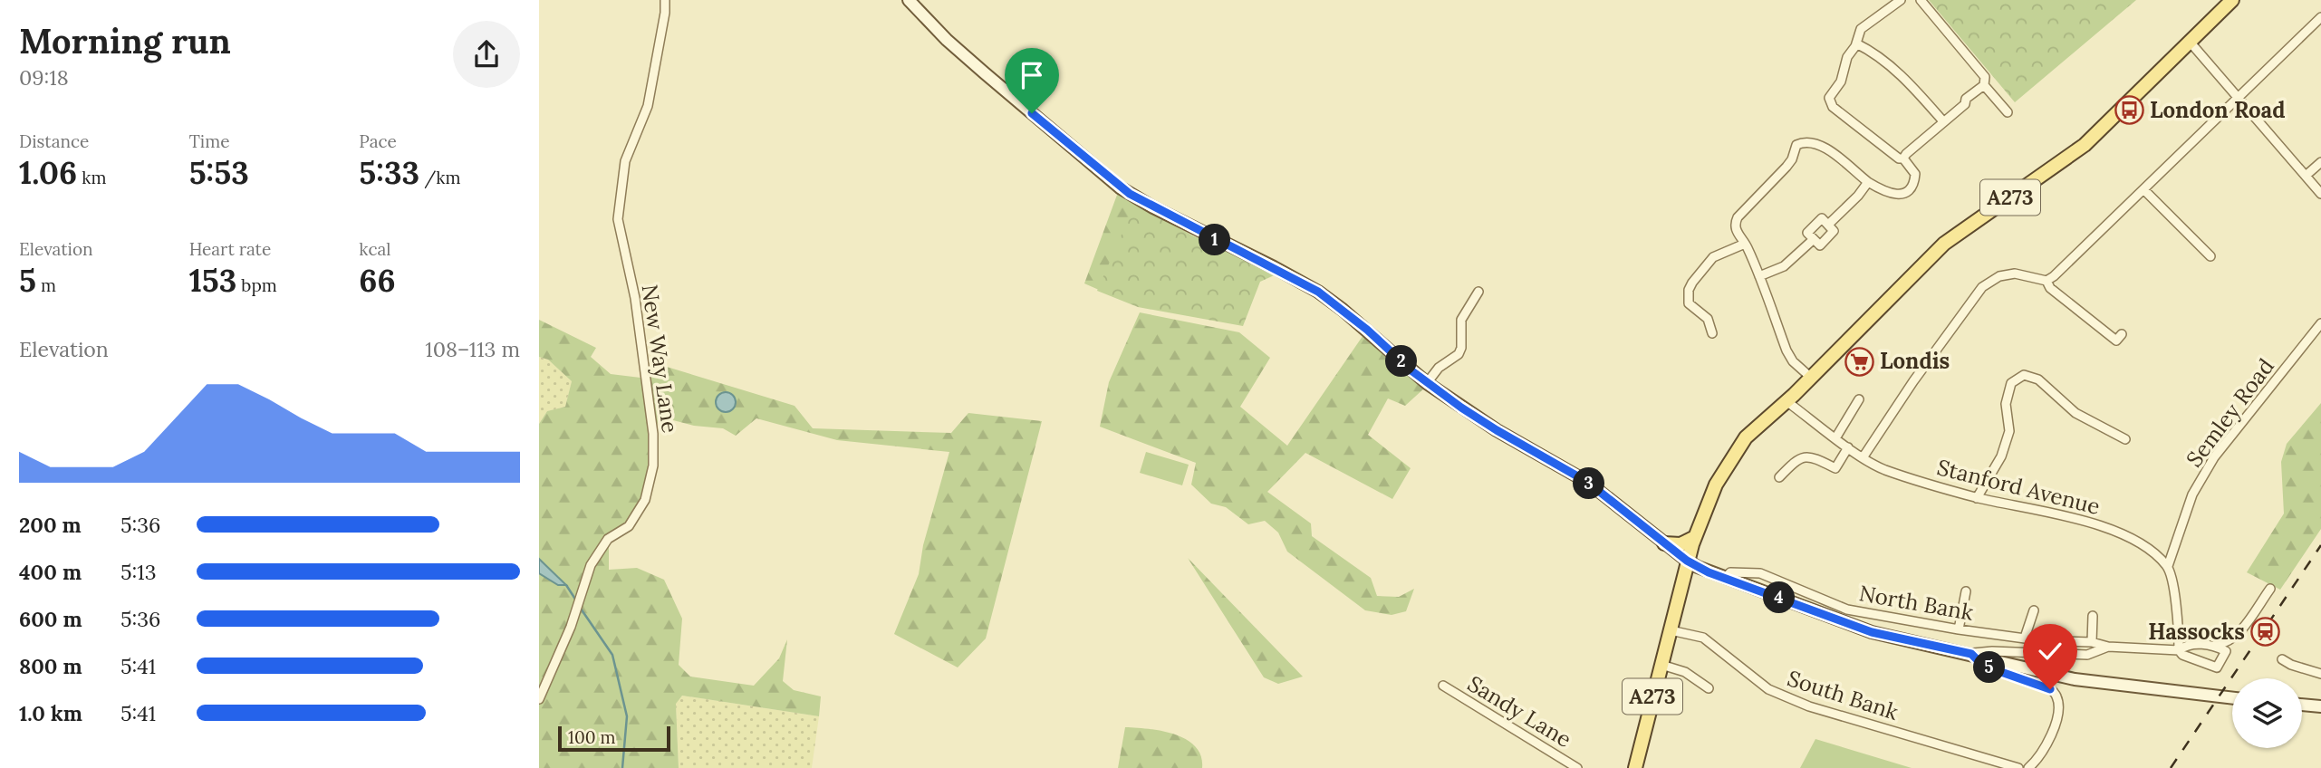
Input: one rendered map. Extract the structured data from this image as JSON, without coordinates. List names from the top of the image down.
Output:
{
  "streets": {
    "main road": ["A273"],
    "street": [
      "New Way Lane",
      "Semley Road",
      "Stanford Avenue",
      "North Bank",
      "South Bank",
      "Sandy Lane"
    ]
  },
  "crossings": [
    ["A273", "Stanford Avenue"],
    ["A273", "South Bank"],
    ["Semley Road", "Stanford Avenue"]
  ],
  "places": {
    "bus stop": ["London Road"],
    "supermarket": ["Londis"],
    "station": ["Hassocks"]
  },
  "scale_bar": "100 m",
  "page": {
    "heading": ["Morning run", "09:18"],
    "stats": [
      ["Distance", "1.06 km"],
      ["Time", "5:53"],
      ["Pace", "5:33 /km"],
      ["Elevation", "5 m"],
      ["Heart rate", "153 bpm"],
      ["kcal", "66"]
    ],
    "pins": [
      "1",
      "2",
      "3",
      "4",
      "5"
    ],
    "chart": ["Elevation", "108–113 m"],
    "list": [
      {
        "name": "200 m",
        "note": "5:36"
      },
      {
        "name": "400 m",
        "note": "5:13"
      },
      {
        "name": "600 m",
        "note": "5:36"
      },
      {
        "name": "800 m",
        "note": "5:41"
      },
      {
        "name": "1.0 km",
        "note": "5:41"
      }
    ],
    "scale": "100 m"
  }
}
